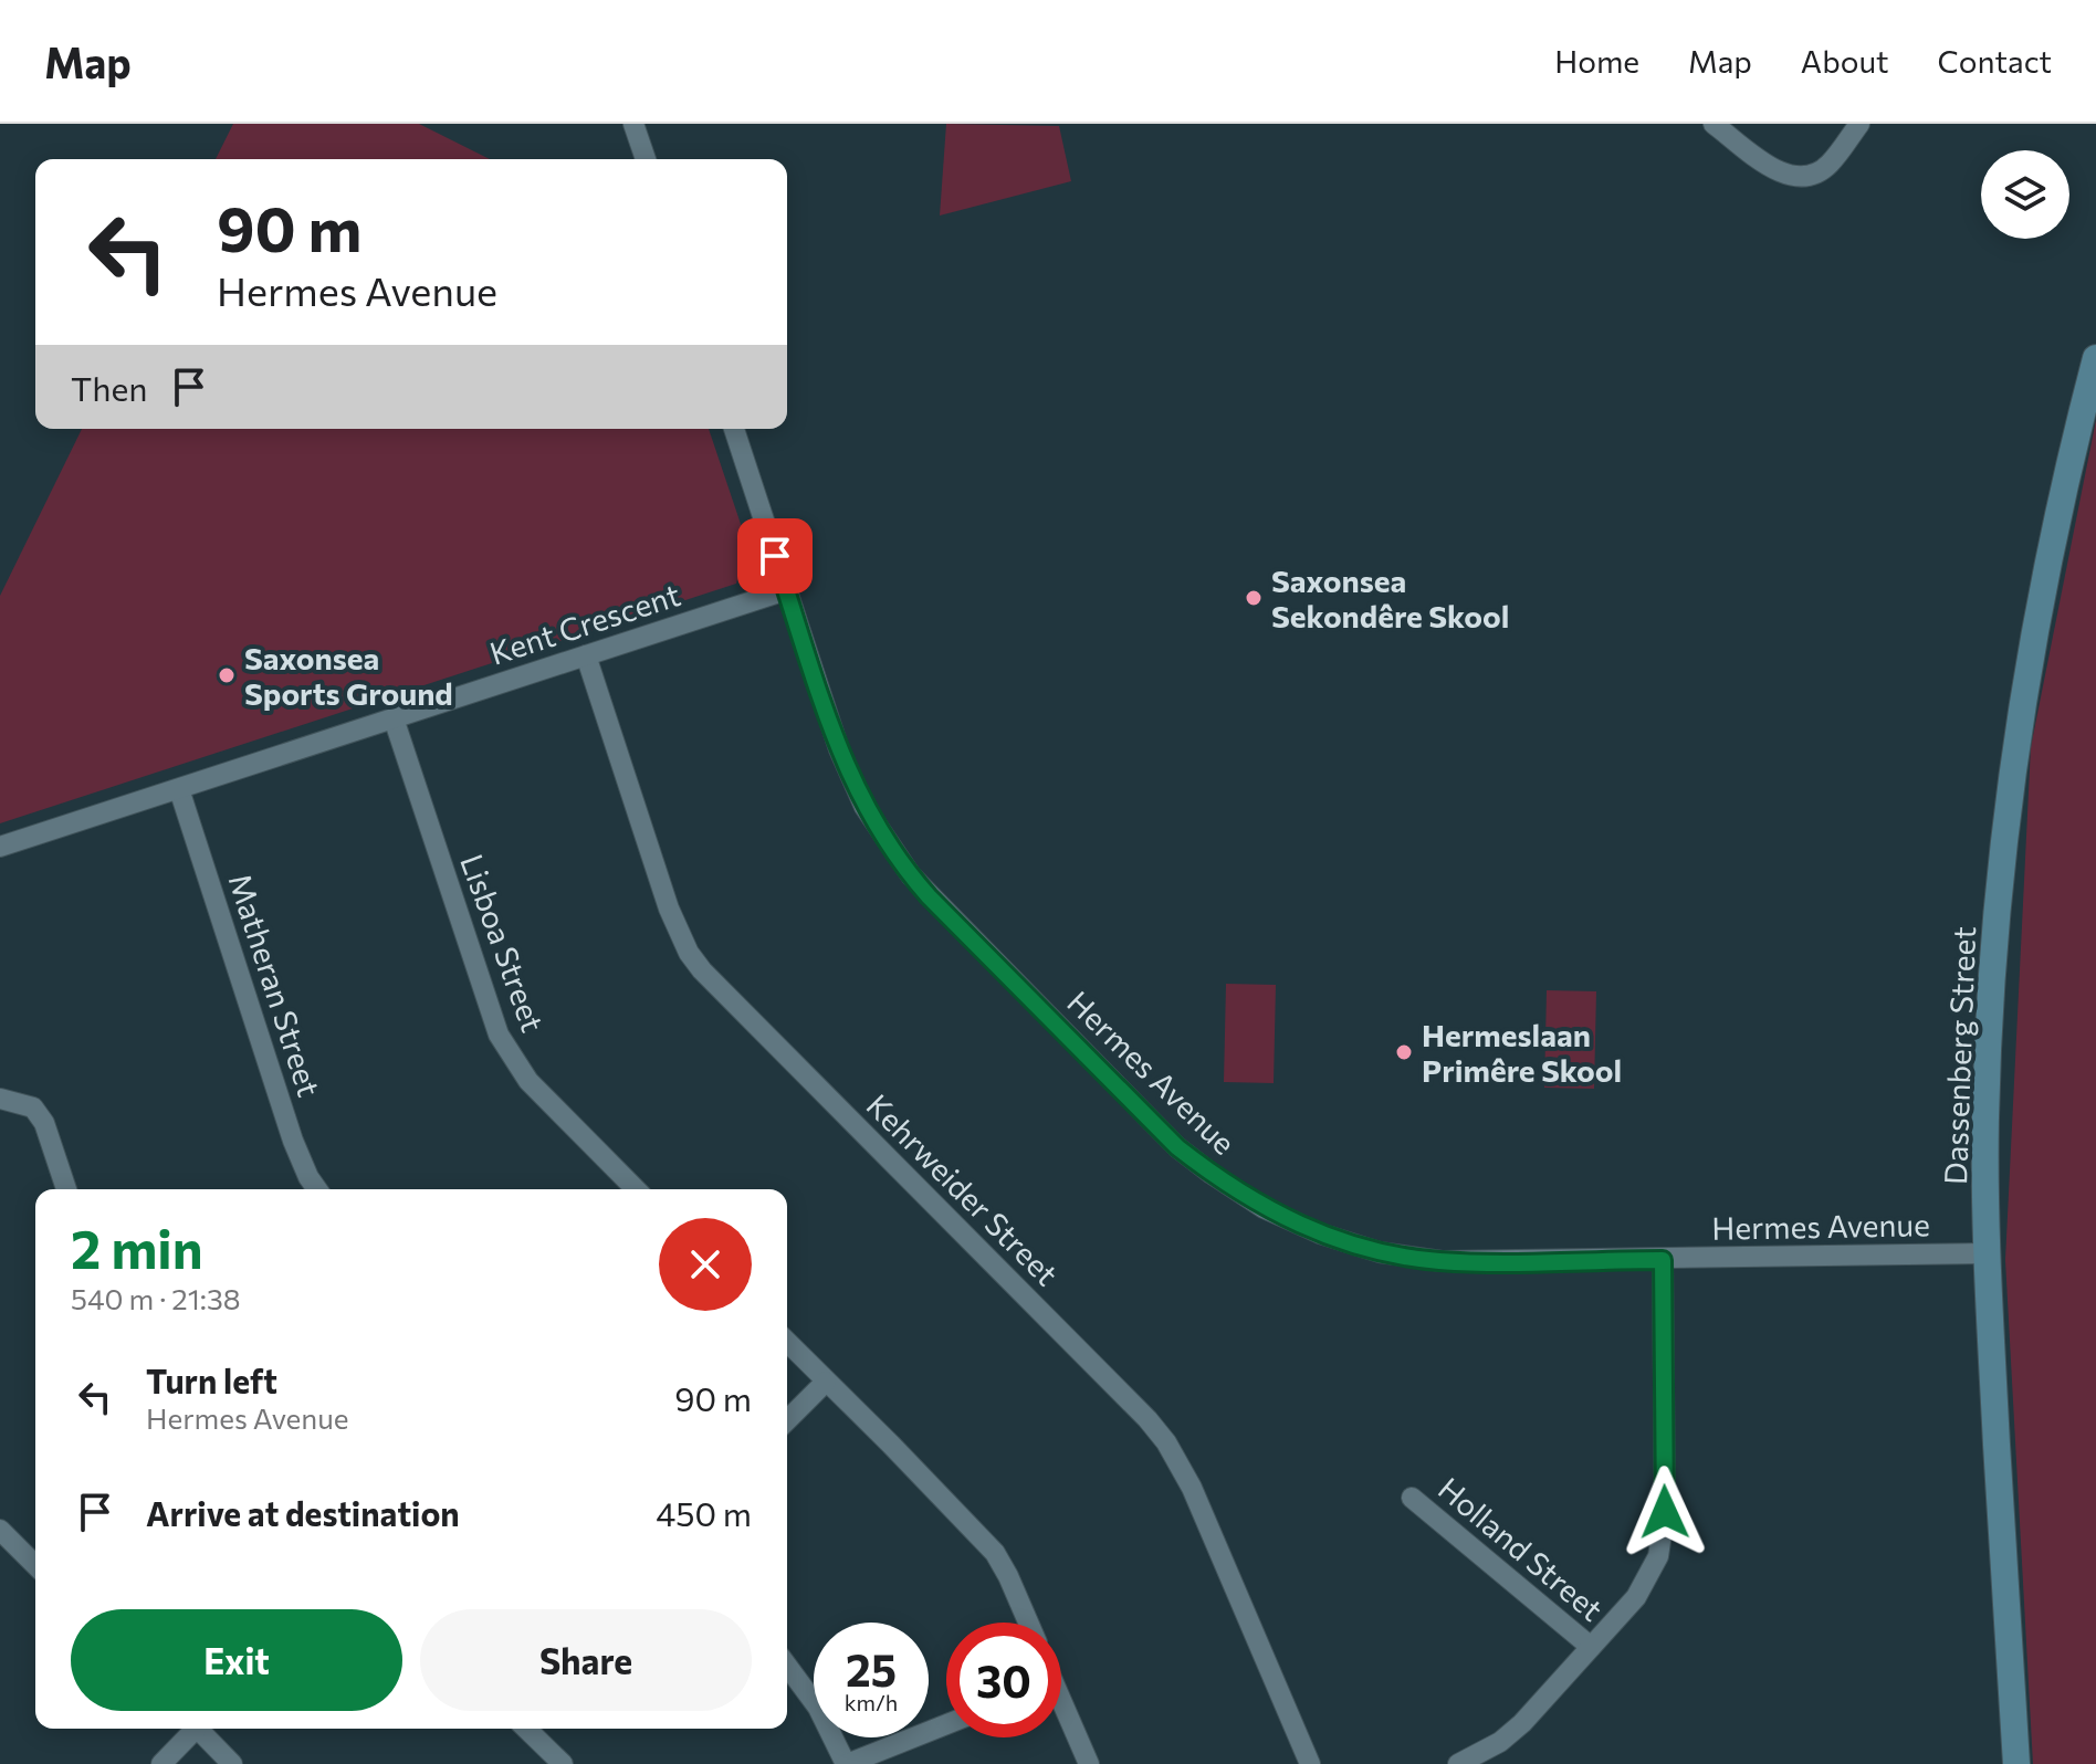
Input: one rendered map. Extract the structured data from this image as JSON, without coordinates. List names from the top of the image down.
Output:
{
  "streets": {
    "main road": ["Dassenberg Street"],
    "street": [
      "Kent Crescent",
      "Lisboa Street",
      "Matheran Street",
      "Hermes Avenue",
      "Kehrweider Street",
      "Holland Street"
    ]
  },
  "crossings": [
    ["Kent Crescent", "Lisboa Street"],
    ["Kent Crescent", "Matheran Street"],
    ["Kent Crescent", "Hermes Avenue"],
    ["Kent Crescent", "Kehrweider Street"],
    ["Dassenberg Street", "Hermes Avenue"]
  ],
  "places": ["Saxonsea Sekondêre Skool", "Saxonsea Sports Ground", "Hermeslaan Primêre Skool"],
  "page": {
    "header": "Map",
    "nav": [
      "Home",
      "Map",
      "About",
      "Contact"
    ],
    "turn": ["90 m", "Hermes Avenue"],
    "then": "Then",
    "heading": ["2 min", "540 m · 21:38"],
    "list": [
      {
        "name": "Turn left",
        "note": "Hermes Avenue",
        "value": "90 m"
      },
      {
        "name": "Arrive at destination",
        "value": "450 m"
      }
    ],
    "buttons": ["Exit", "Share"],
    "speed": "25 km/h",
    "limit": "30"
  }
}
